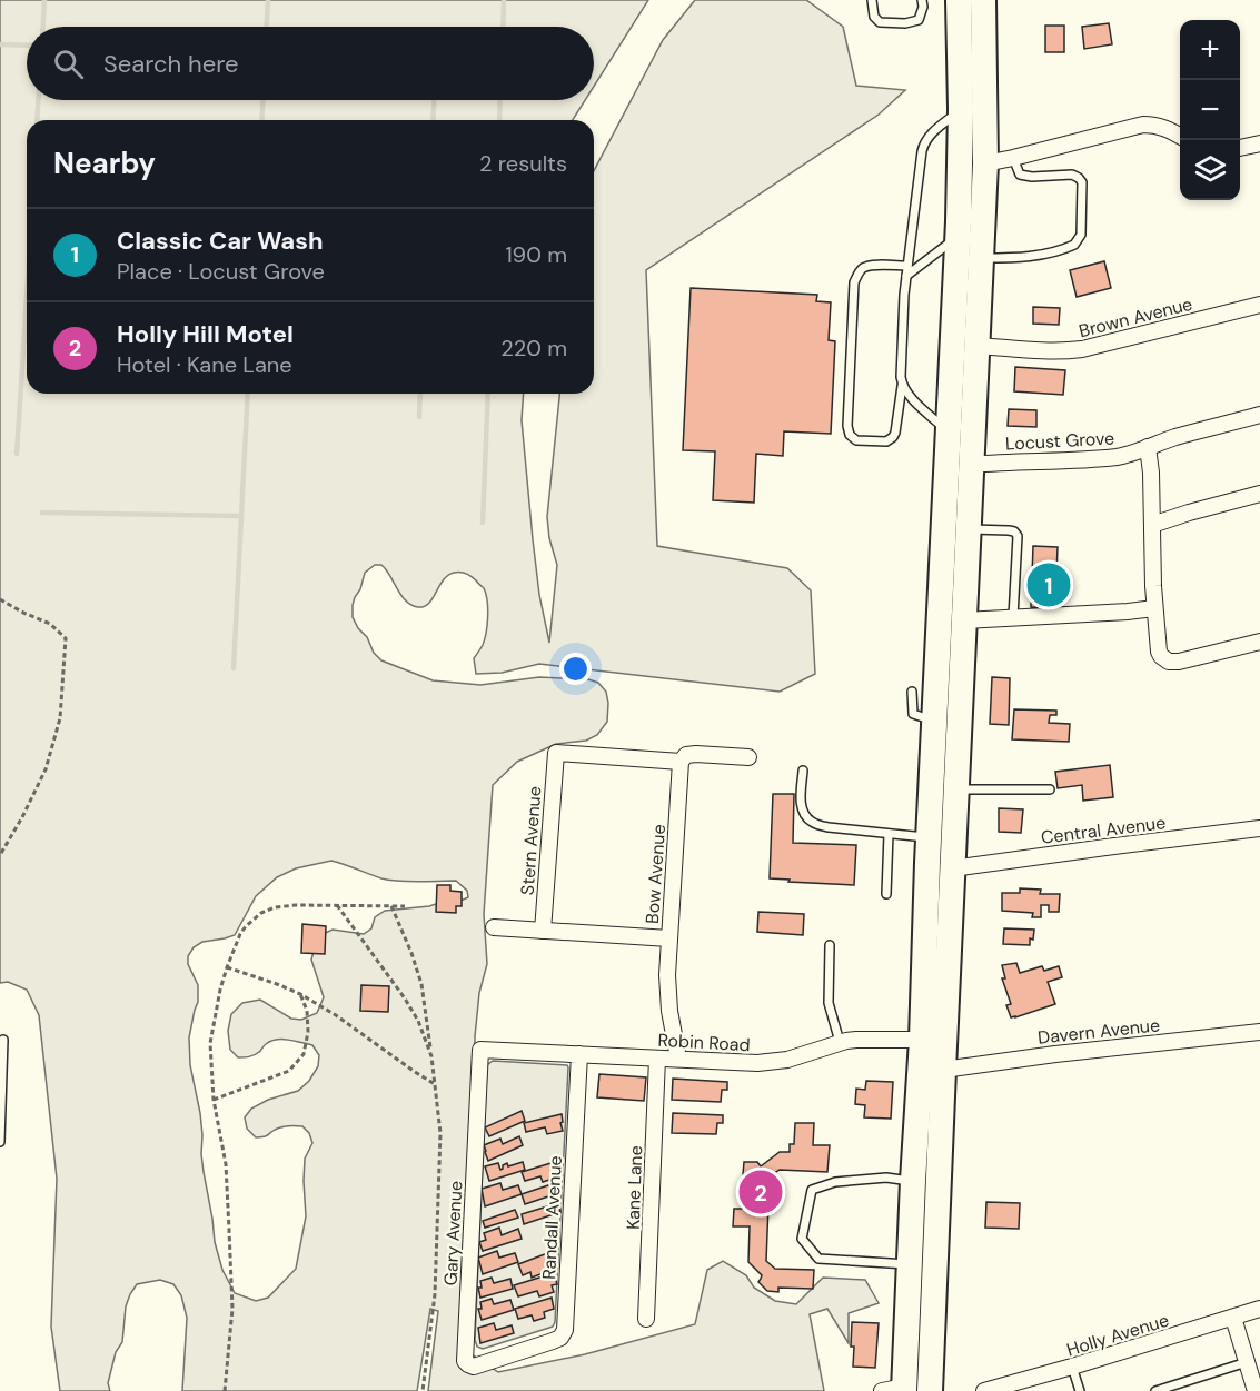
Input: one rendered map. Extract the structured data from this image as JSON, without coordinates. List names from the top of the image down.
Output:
{
  "streets": {
    "street": [
      "Brown Avenue",
      "Locust Grove",
      "Central Avenue",
      "Stern Avenue",
      "Bow Avenue",
      "Davern Avenue",
      "Robin Road",
      "Kane Lane",
      "Randall Avenue",
      "Gary Avenue",
      "Holly Avenue"
    ]
  },
  "crossings": [
    ["Stern Avenue", "Bow Avenue"],
    ["Bow Avenue", "Robin Road"],
    ["Robin Road", "Kane Lane"],
    ["Robin Road", "Randall Avenue"],
    ["Robin Road", "Gary Avenue"],
    ["Randall Avenue", "Gary Avenue"]
  ],
  "page": {
    "map_buttons": ["+", "−"],
    "search": "Search here",
    "heading": ["Nearby", "2 results"],
    "list": [
      {
        "mark": "1",
        "name": "Classic Car Wash",
        "note": "Place · Locust Grove",
        "value": "190 m"
      },
      {
        "mark": "2",
        "name": "Holly Hill Motel",
        "note": "Hotel · Kane Lane",
        "value": "220 m"
      }
    ],
    "pins": ["1", "2"]
  }
}
